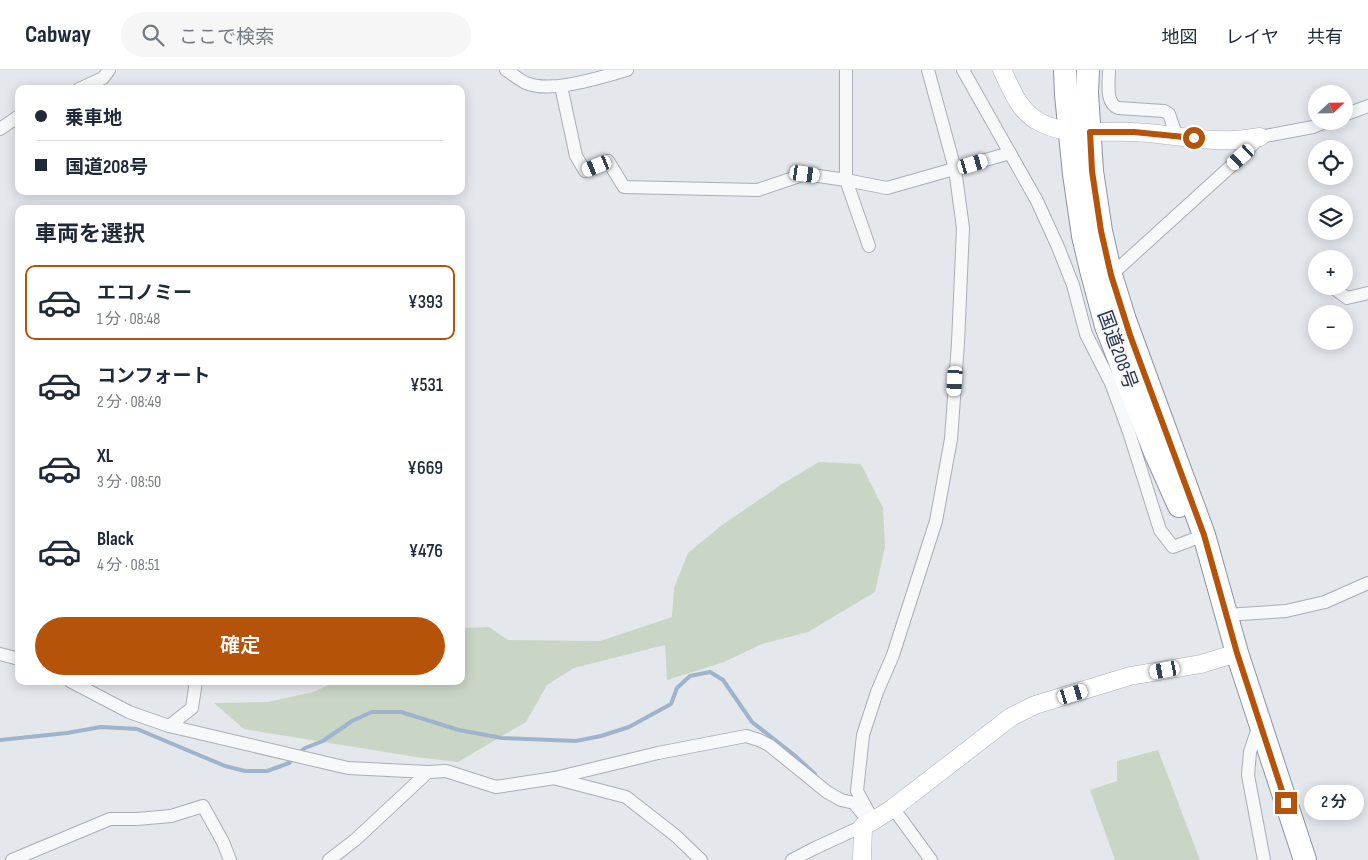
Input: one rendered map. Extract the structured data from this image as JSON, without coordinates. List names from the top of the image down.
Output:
{
  "streets": {
    "highway": ["国道208号"]
  },
  "north": "right",
  "page": {
    "header": "Cabway",
    "search": "ここで検索",
    "nav": ["地図", "レイヤ", "共有"],
    "map_buttons": ["+", "−"],
    "banner": ["乗車地", "国道208号"],
    "heading": "車両を選択",
    "list": [
      {
        "name": "エコノミー",
        "note": "1 分 · 08:48",
        "value": "¥393"
      },
      {
        "name": "コンフォート",
        "note": "2 分 · 08:49",
        "value": "¥531"
      },
      {
        "name": "XL",
        "note": "3 分 · 08:50",
        "value": "¥669"
      },
      {
        "name": "Black",
        "note": "4 分 · 08:51",
        "value": "¥476"
      }
    ],
    "buttons": "確定",
    "bubble": "2 分"
  }
}
